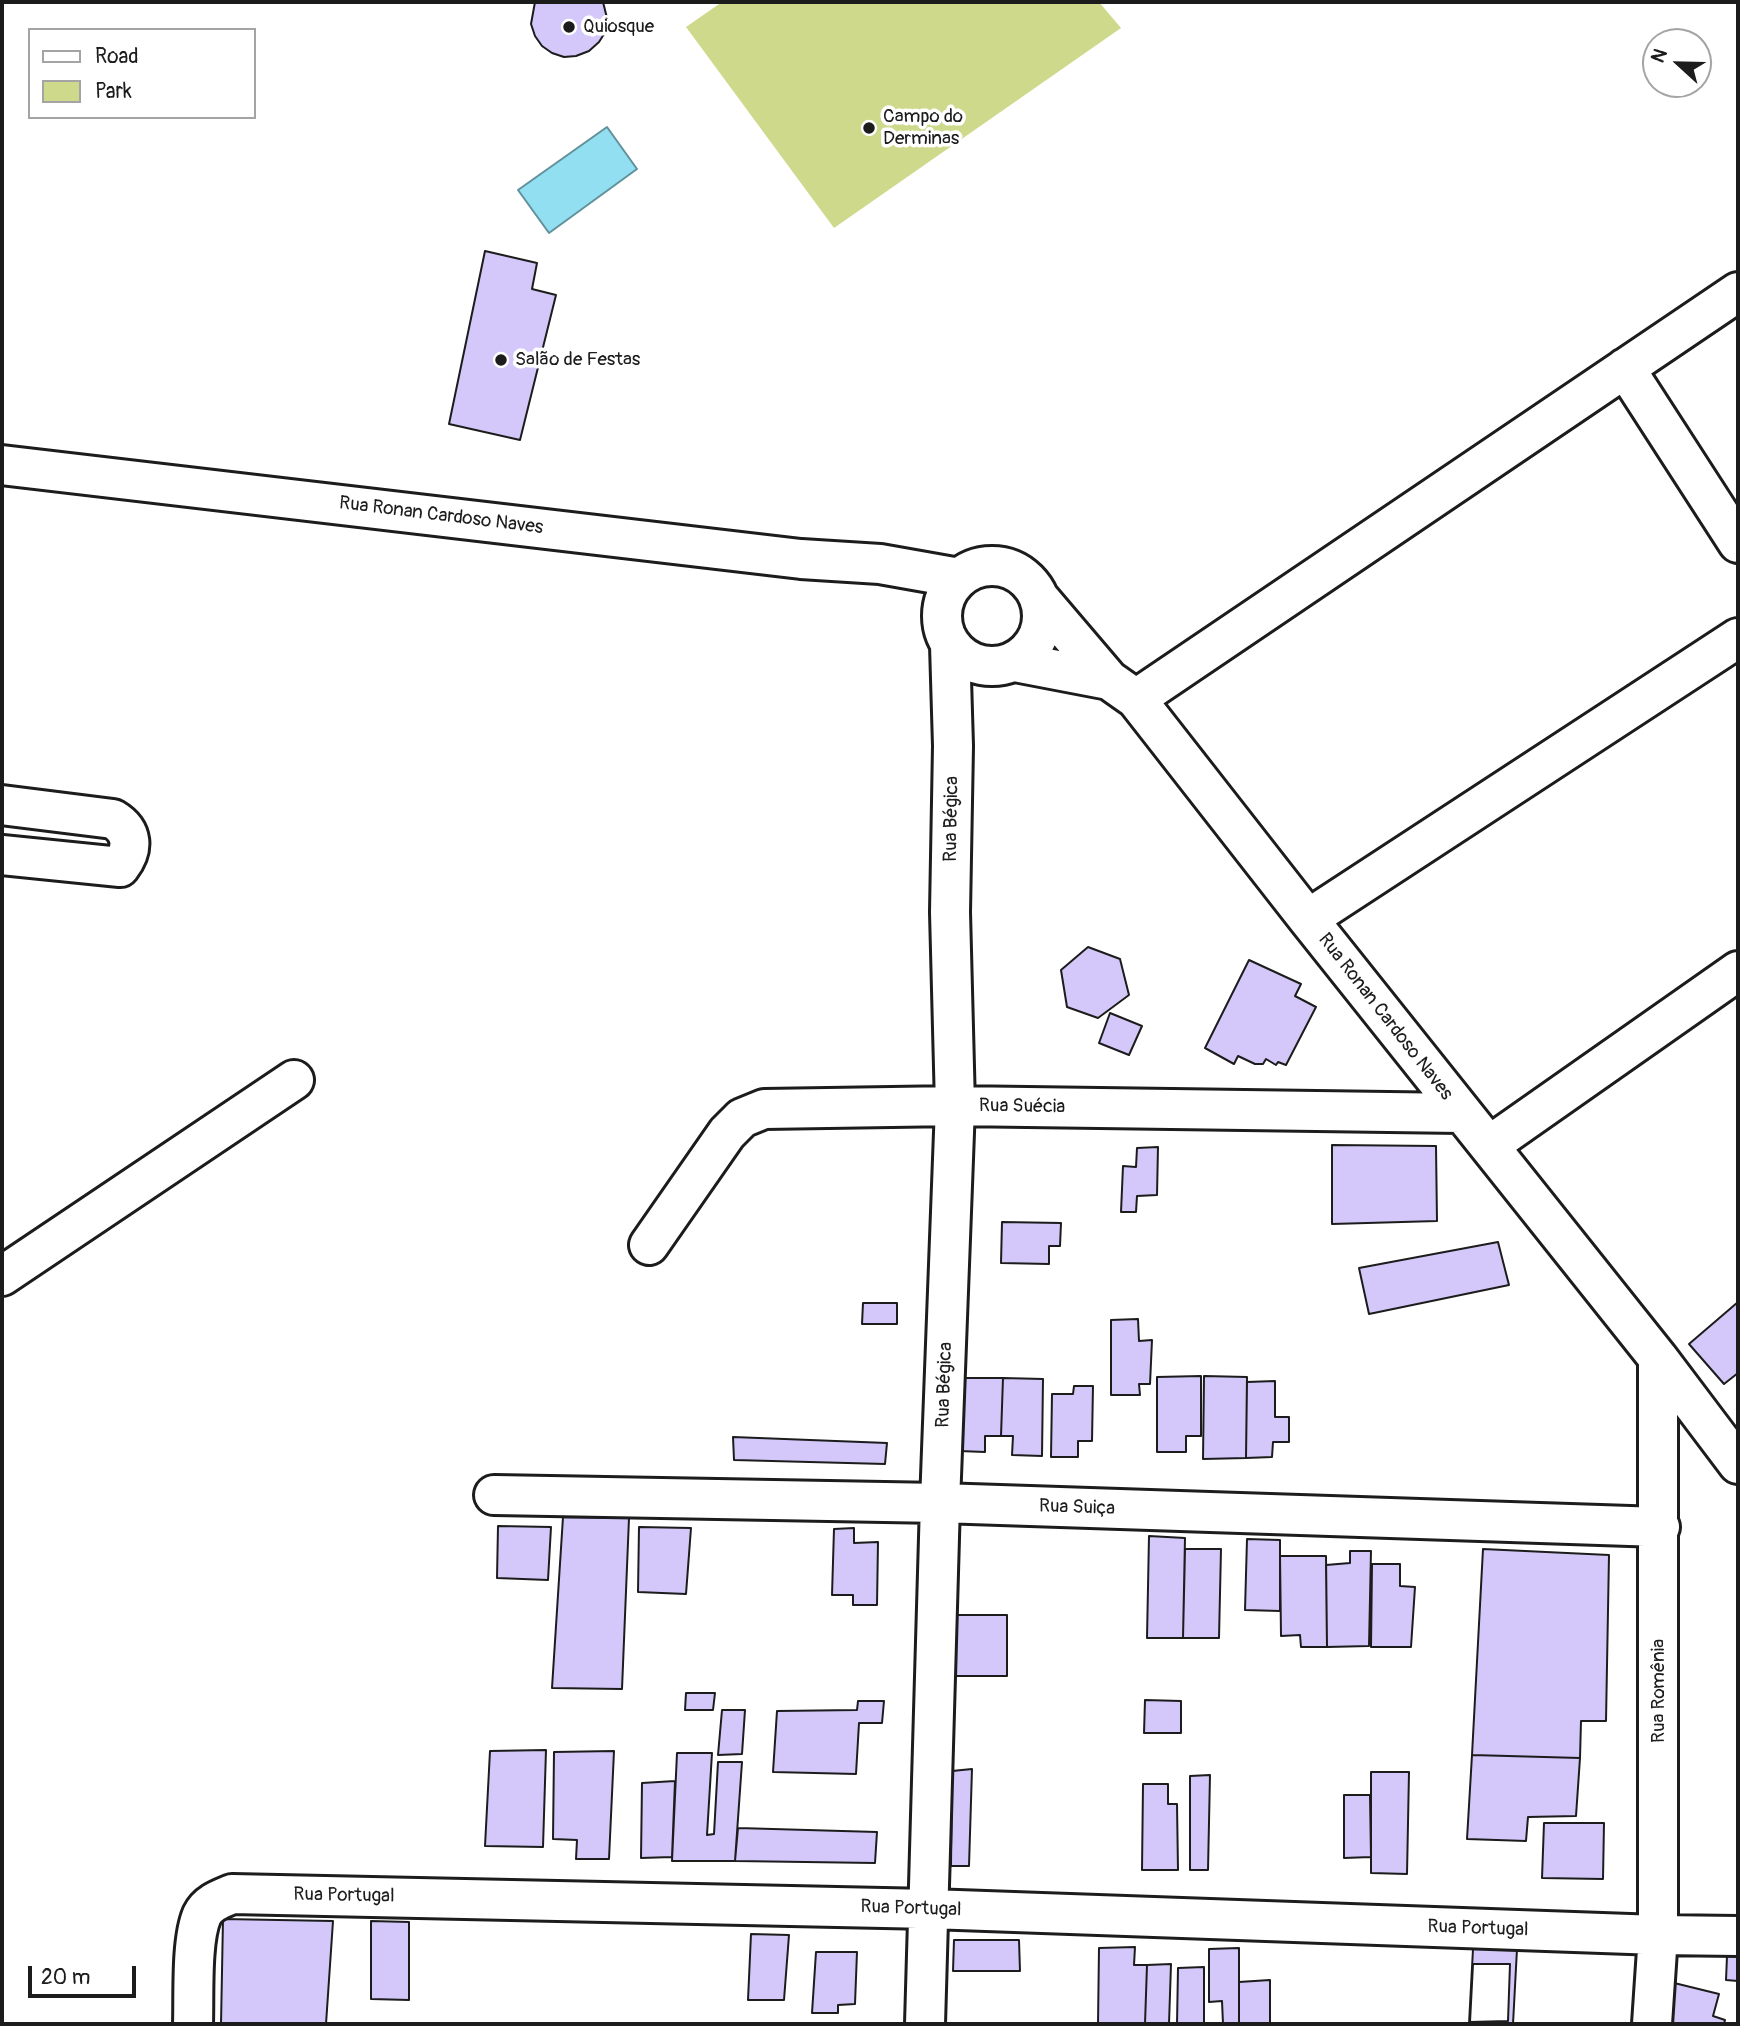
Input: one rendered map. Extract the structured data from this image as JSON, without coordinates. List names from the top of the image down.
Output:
{
  "streets": {
    "street": [
      "Rua Ronan Cardoso Naves",
      "Rua Bégica",
      "Rua Suécia",
      "Rua Suiça",
      "Rua Romênia",
      "Rua Portugal"
    ]
  },
  "crossings": [
    ["Rua Ronan Cardoso Naves", "Rua Bégica"],
    ["Rua Ronan Cardoso Naves", "Rua Suécia"],
    ["Rua Ronan Cardoso Naves", "Rua Romênia"],
    ["Rua Bégica", "Rua Suécia"],
    ["Rua Bégica", "Rua Suiça"],
    ["Rua Bégica", "Rua Portugal"],
    ["Rua Suiça", "Rua Romênia"],
    ["Rua Romênia", "Rua Portugal"]
  ],
  "places": ["Quiosque", "Campo do Derminas", "Salão de Festas"],
  "legend": ["Road", "Park"],
  "scale_bar": "20 m",
  "north": "left"
}
